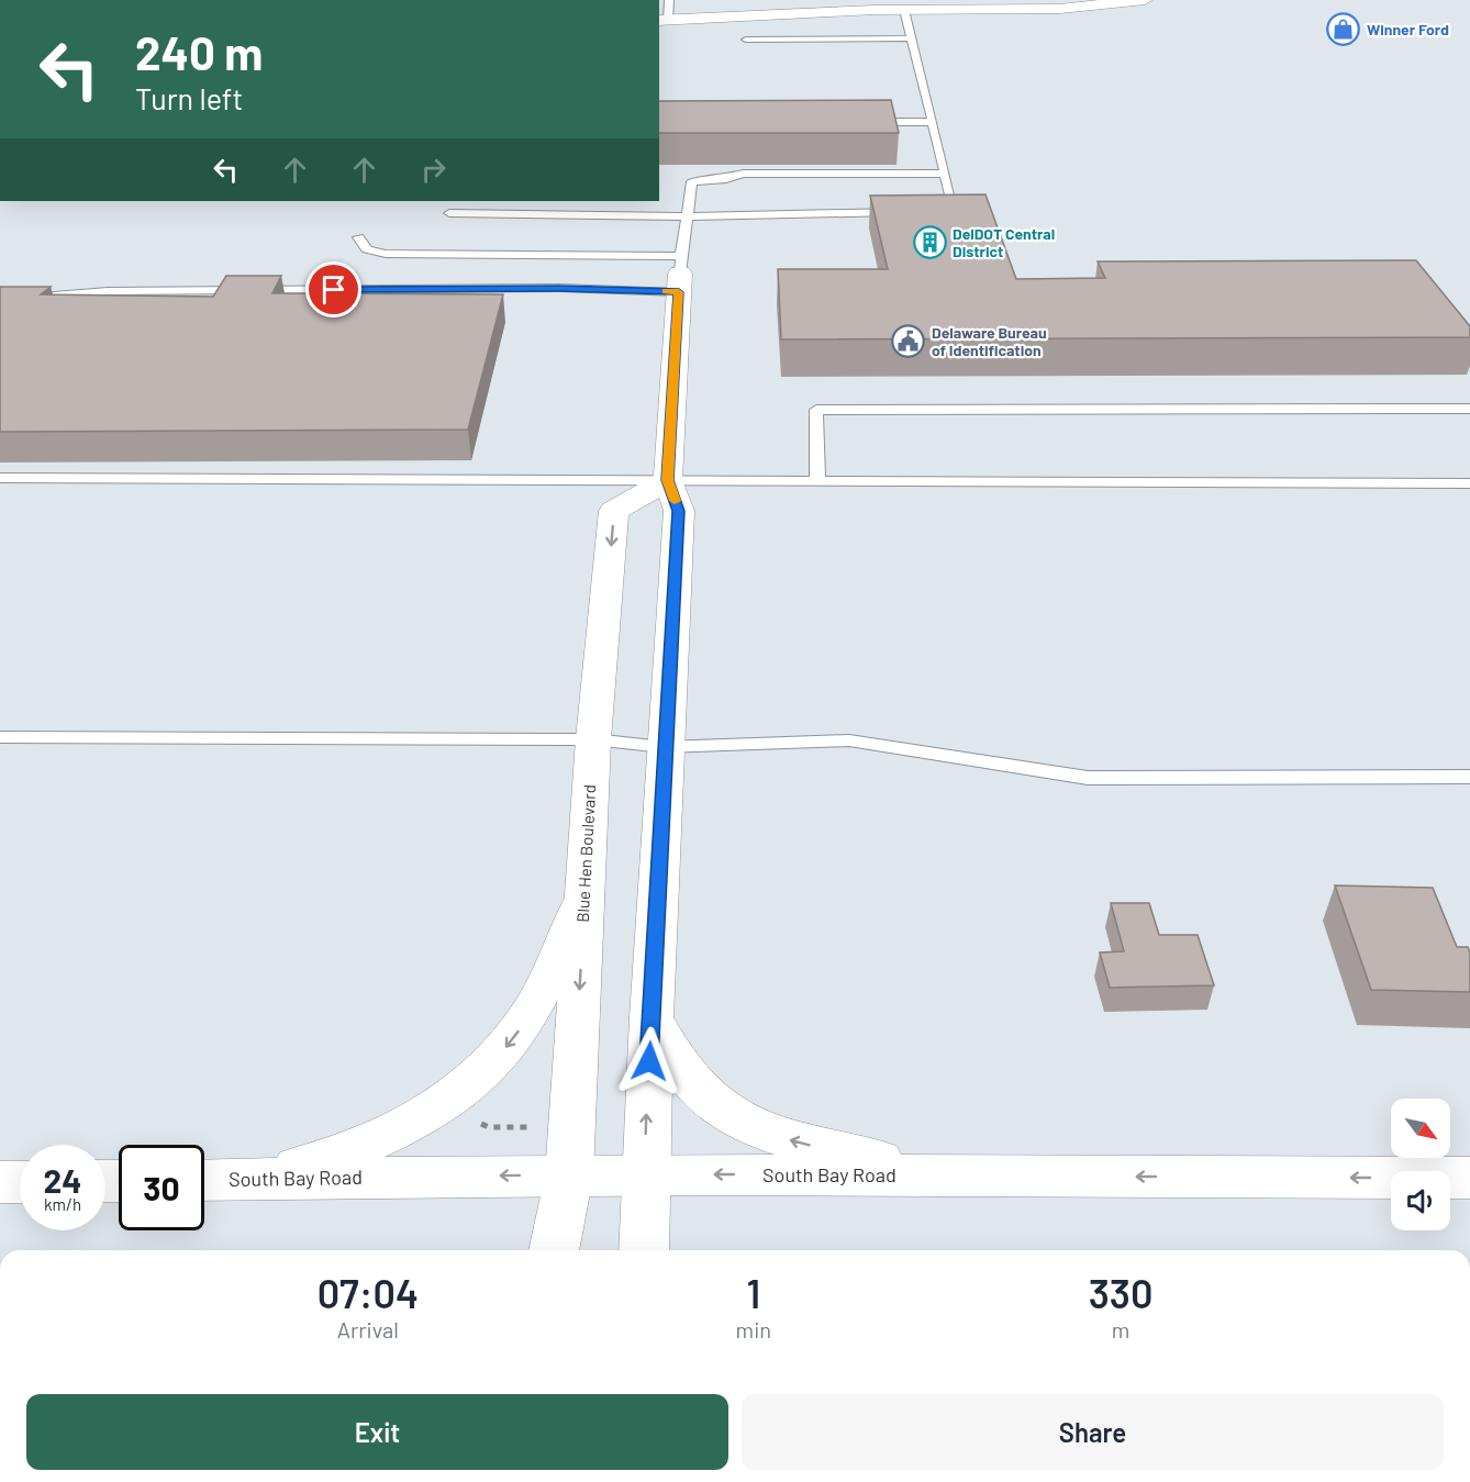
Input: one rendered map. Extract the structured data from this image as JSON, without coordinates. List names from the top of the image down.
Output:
{
  "streets": {
    "main road": ["Blue Hen Boulevard", "South Bay Road"]
  },
  "crossings": [
    ["Blue Hen Boulevard", "South Bay Road"]
  ],
  "one_way": ["South Bay Road"],
  "places": {
    "shop": ["Winner Ford"],
    "building": ["DelDOT Central District"],
    "public building": ["Delaware Bureau of Identification"]
  },
  "north": "bottom right",
  "page": {
    "turn": ["240 m", "Turn left"],
    "speed": "24 km/h",
    "limit": "30",
    "eta": [
      "07:04",
      "Arrival",
      "1",
      "min",
      "330",
      "m"
    ],
    "buttons": ["Exit", "Share"]
  }
}
